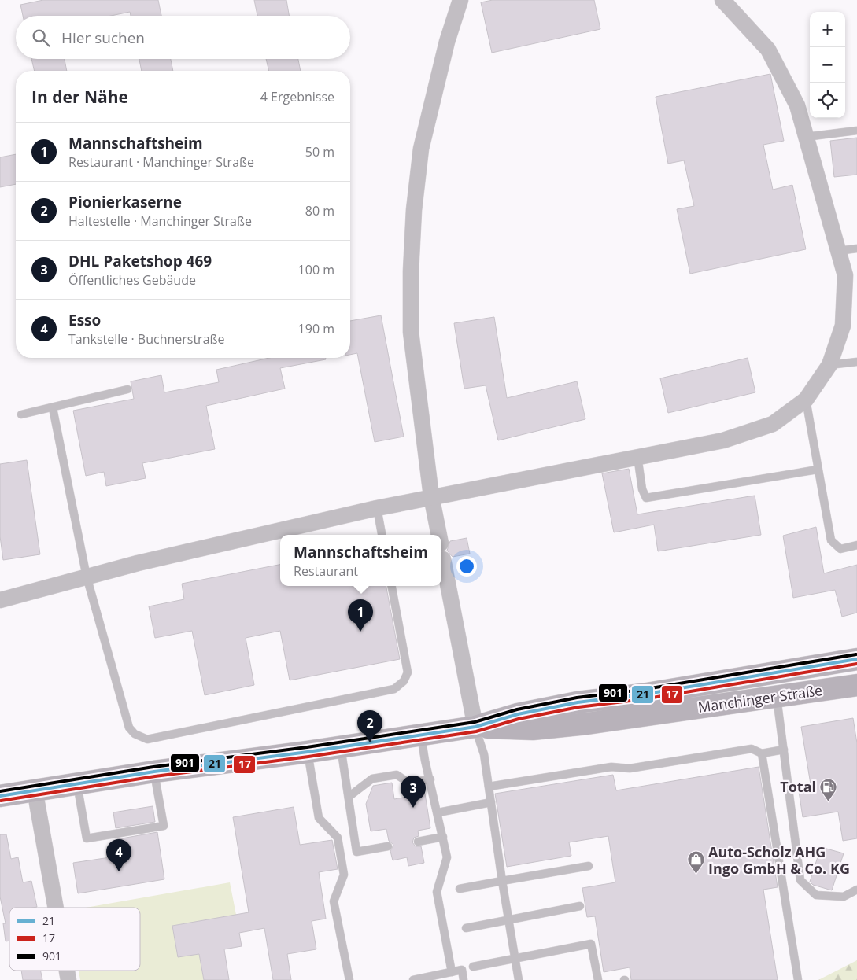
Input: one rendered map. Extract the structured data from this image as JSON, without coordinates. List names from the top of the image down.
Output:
{
  "streets": {
    "main road": ["Manchinger Straße"]
  },
  "places": {
    "fuel station": ["Total"],
    "shop": ["Auto-Scholz AHG Ingo GmbH & Co. KG"]
  },
  "lines": ["transit line 901", "transit line 21", "transit line 17"],
  "legend": ["21", "17", "901"],
  "page": {
    "map_buttons": ["+", "−"],
    "search": "Hier suchen",
    "heading": ["In der Nähe", "4 Ergebnisse"],
    "list": [
      {
        "mark": "1",
        "name": "Mannschaftsheim",
        "note": "Restaurant · Manchinger Straße",
        "value": "50 m"
      },
      {
        "mark": "2",
        "name": "Pionierkaserne",
        "note": "Haltestelle · Manchinger Straße",
        "value": "80 m"
      },
      {
        "mark": "3",
        "name": "DHL Paketshop 469",
        "note": "Öffentliches Gebäude",
        "value": "100 m"
      },
      {
        "mark": "4",
        "name": "Esso",
        "note": "Tankstelle · Buchnerstraße",
        "value": "190 m"
      }
    ],
    "popup": ["Mannschaftsheim", "Restaurant"],
    "pins": [
      "1",
      "2",
      "3",
      "4"
    ]
  }
}
